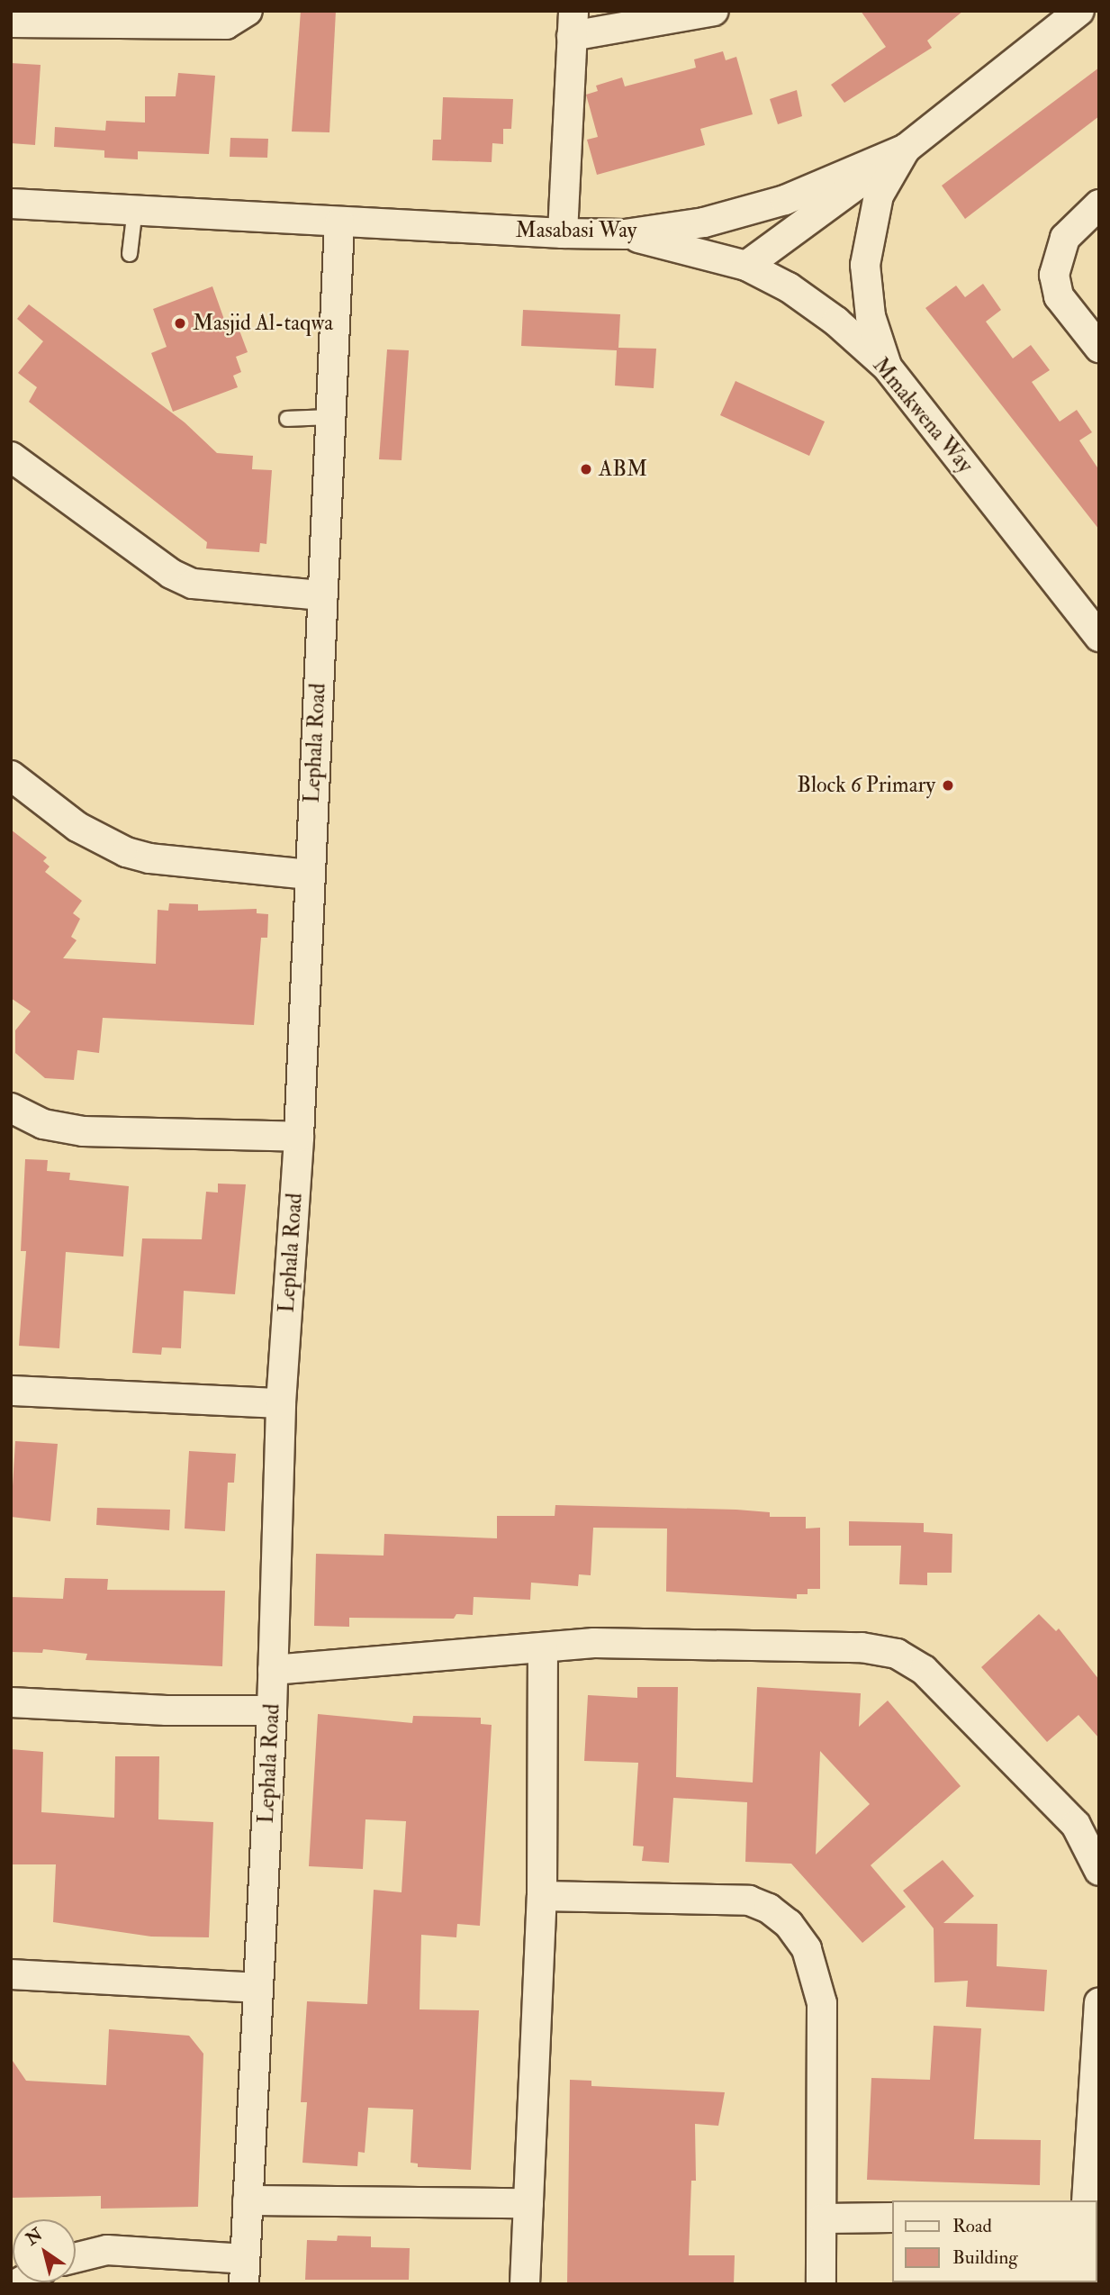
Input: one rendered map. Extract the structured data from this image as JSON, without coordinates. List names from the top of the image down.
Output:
{
  "streets": {
    "street": ["Masabasi Way", "Mmakwena Way", "Lephala Road"]
  },
  "crossings": [
    ["Masabasi Way", "Mmakwena Way"],
    ["Masabasi Way", "Lephala Road"]
  ],
  "places": ["Masjid Al-taqwa", "ABM", "Block 6 Primary"],
  "legend": ["Road", "Building"],
  "north": "top left"
}
